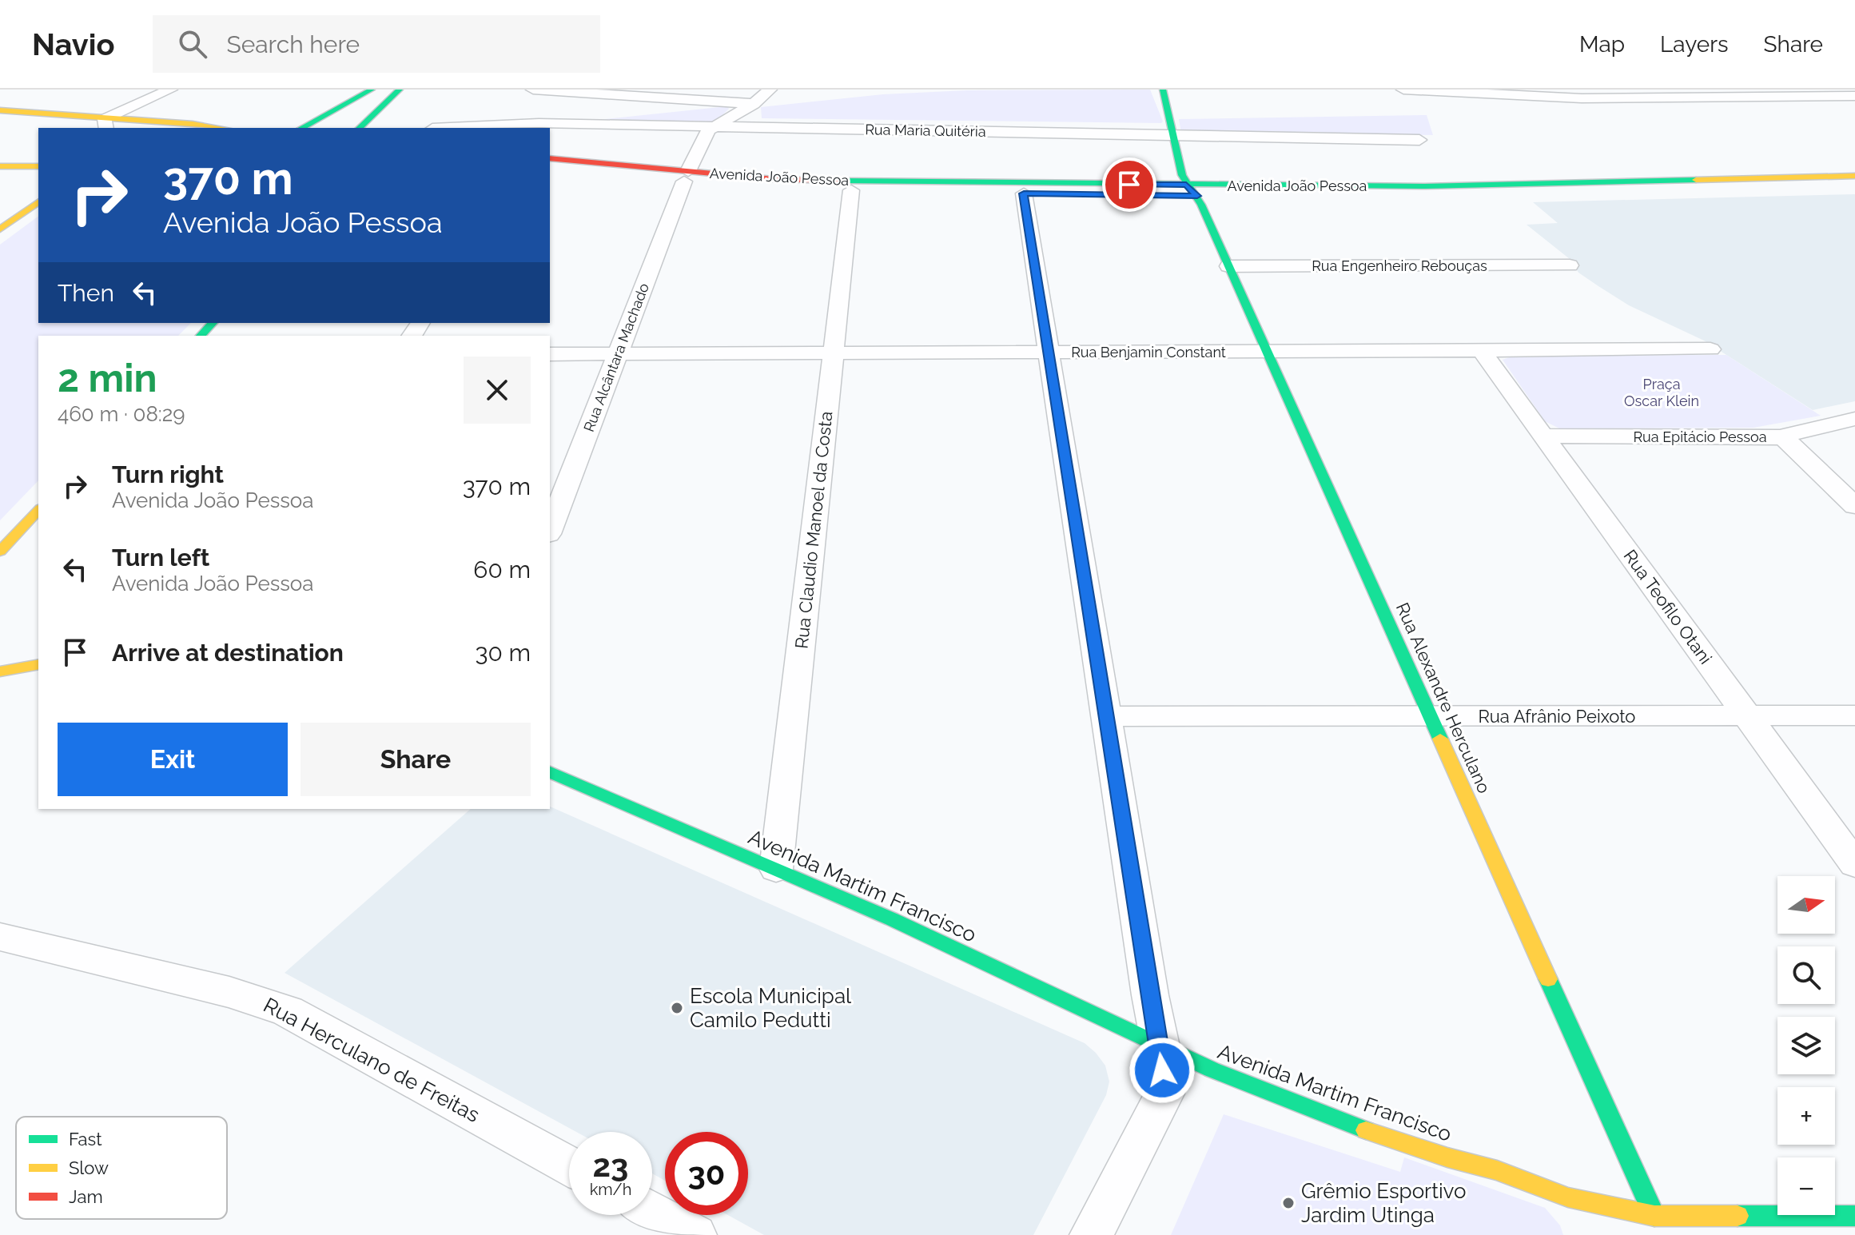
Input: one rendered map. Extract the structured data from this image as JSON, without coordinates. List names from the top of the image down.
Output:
{
  "streets": {
    "main road": ["Avenida João Pessoa", "Rua Alexandre Herculano", "Avenida Martim Francisco"],
    "street": [
      "Rua Maria Quitéria",
      "Rua Engenheiro Rebouças",
      "Rua Benjamin Constant",
      "Rua Alcântara Machado",
      "Rua Epitácio Pessoa",
      "Rua Claudio Manoel da Costa",
      "Rua Teofilo Otani",
      "Rua Afrânio Peixoto",
      "Rua Herculano de Freitas"
    ]
  },
  "crossings": [
    ["Rua Maria Quitéria", "Rua Alcântara Machado"],
    ["Rua Maria Quitéria", "Rua Alexandre Herculano"],
    ["Avenida João Pessoa", "Rua Alcântara Machado"],
    ["Avenida João Pessoa", "Rua Claudio Manoel da Costa"],
    ["Avenida João Pessoa", "Rua Alexandre Herculano"],
    ["Rua Engenheiro Rebouças", "Rua Alexandre Herculano"],
    ["Rua Benjamin Constant", "Rua Alcântara Machado"],
    ["Rua Benjamin Constant", "Rua Claudio Manoel da Costa"],
    ["Rua Benjamin Constant", "Rua Teofilo Otani"],
    ["Rua Benjamin Constant", "Rua Alexandre Herculano"],
    ["Rua Epitácio Pessoa", "Rua Teofilo Otani"],
    ["Rua Claudio Manoel da Costa", "Avenida Martim Francisco"],
    ["Rua Teofilo Otani", "Rua Afrânio Peixoto"],
    ["Rua Alexandre Herculano", "Rua Afrânio Peixoto"],
    ["Rua Alexandre Herculano", "Avenida Martim Francisco"]
  ],
  "parks": ["Praça Oscar Klein"],
  "places": ["Escola Municipal Camilo Pedutti", "Grêmio Esportivo Jardim Utinga"],
  "legend": ["Fast", "Slow", "Jam"],
  "north": "right",
  "page": {
    "header": "Navio",
    "search": "Search here",
    "nav": ["Map", "Layers", "Share"],
    "turn": ["370 m", "Avenida João Pessoa"],
    "then": "Then",
    "heading": ["2 min", "460 m · 08:29"],
    "list": [
      {
        "name": "Turn right",
        "note": "Avenida João Pessoa",
        "value": "370 m"
      },
      {
        "name": "Turn left",
        "note": "Avenida João Pessoa",
        "value": "60 m"
      },
      {
        "name": "Arrive at destination",
        "value": "30 m"
      }
    ],
    "buttons": ["Exit", "Share"],
    "map_buttons": ["+", "−"],
    "speed": "23 km/h",
    "limit": "30"
  }
}
